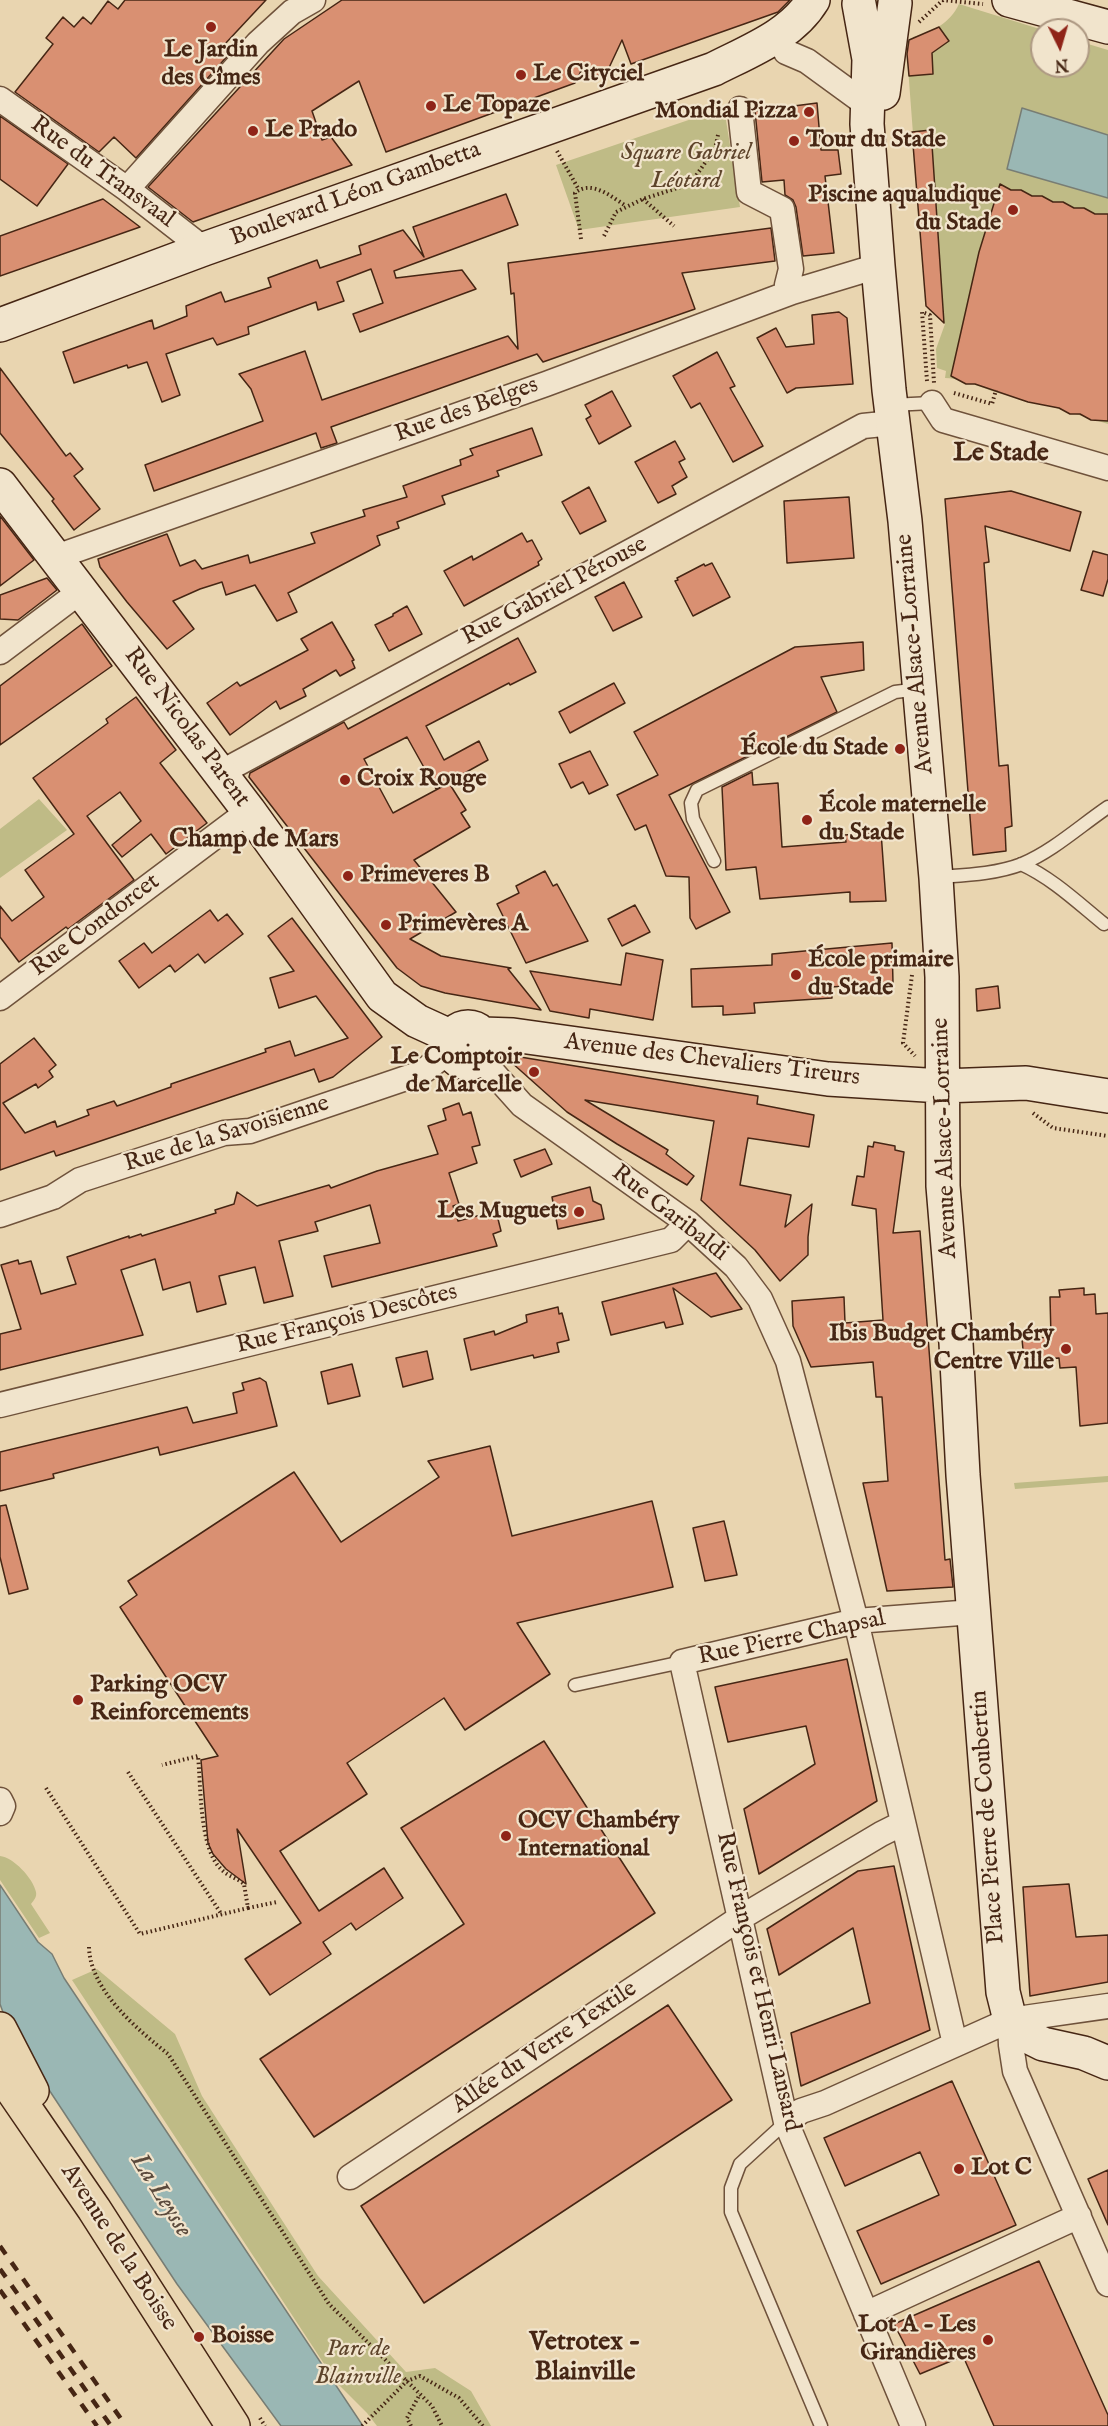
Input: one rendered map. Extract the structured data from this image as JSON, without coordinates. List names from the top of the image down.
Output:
{
  "streets": {
    "main road": [
      "Boulevard Léon Gambetta",
      "Avenue Alsace-Lorraine",
      "Rue Nicolas Parent",
      "Avenue des Chevaliers Tireurs",
      "Place Pierre de Coubertin",
      "Avenue de la Boisse"
    ],
    "street": [
      "Rue du Transvaal",
      "Rue des Belges",
      "Rue Gabriel Pérouse",
      "Rue Condorcet",
      "Rue de la Savoisienne",
      "Rue Garibaldi",
      "Rue François Descôtes",
      "Rue Pierre Chapsal",
      "Rue François et Henri Lansard",
      "Allée du Verre Textile"
    ]
  },
  "crossings": [
    ["Rue du Transvaal", "Boulevard Léon Gambetta"],
    ["Boulevard Léon Gambetta", "Avenue Alsace-Lorraine"],
    ["Rue des Belges", "Avenue Alsace-Lorraine"],
    ["Rue des Belges", "Rue Nicolas Parent"],
    ["Rue Gabriel Pérouse", "Avenue Alsace-Lorraine"],
    ["Rue Gabriel Pérouse", "Rue Nicolas Parent"],
    ["Avenue Alsace-Lorraine", "Avenue des Chevaliers Tireurs"],
    ["Avenue Alsace-Lorraine", "Rue Pierre Chapsal"],
    ["Avenue Alsace-Lorraine", "Place Pierre de Coubertin"],
    ["Rue Nicolas Parent", "Rue Condorcet"],
    ["Rue Nicolas Parent", "Avenue des Chevaliers Tireurs"],
    ["Rue Nicolas Parent", "Rue de la Savoisienne"],
    ["Rue Nicolas Parent", "Rue Garibaldi"],
    ["Avenue des Chevaliers Tireurs", "Rue de la Savoisienne"],
    ["Avenue des Chevaliers Tireurs", "Rue Garibaldi"],
    ["Rue de la Savoisienne", "Rue Garibaldi"],
    ["Rue Garibaldi", "Rue François Descôtes"],
    ["Rue Garibaldi", "Rue Pierre Chapsal"],
    ["Rue Garibaldi", "Allée du Verre Textile"],
    ["Rue Pierre Chapsal", "Place Pierre de Coubertin"],
    ["Rue Pierre Chapsal", "Rue François et Henri Lansard"],
    ["Rue François et Henri Lansard", "Allée du Verre Textile"]
  ],
  "districts": ["Le Stade", "Champ de Mars", "Vetrotex - Blainville"],
  "water": ["La Leysse"],
  "parks": ["Square Gabriel Léotard", "Parc de Blainville"],
  "places": [
    "Le Jardin des Cîmes",
    "Le Cityciel",
    "Le Topaze",
    "Mondial Pizza",
    "Le Prado",
    "Tour du Stade",
    "Piscine aqualudique du Stade",
    "École du Stade",
    "Croix Rouge",
    "École maternelle du Stade",
    "Primeveres B",
    "Primevères A",
    "École primaire du Stade",
    "Le Comptoir de Marcelle",
    "Les Muguets",
    "Ibis Budget Chambéry Centre Ville",
    "Parking OCV Reinforcements",
    "OCV Chambéry International",
    "Lot C",
    "Boisse",
    "Lot A - Les Girandières"
  ],
  "north": "bottom"
}
